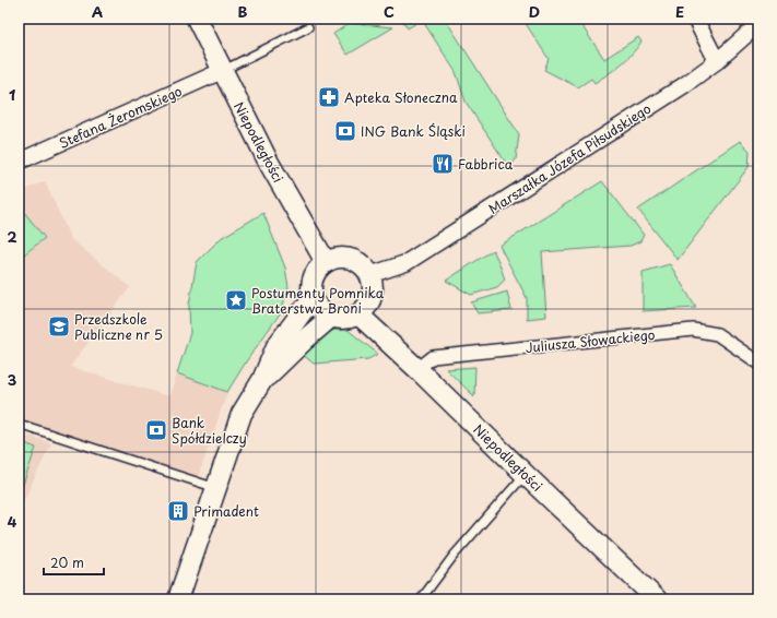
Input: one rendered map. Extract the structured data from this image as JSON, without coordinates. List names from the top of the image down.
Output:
{
  "streets": {
    "street": [
      "Stefana Żeromskiego",
      "Niepodległości",
      "Marszałka Józefa Piłsudskiego",
      "Juliusza Słowackiego"
    ]
  },
  "crossings": [
    ["Stefana Żeromskiego", "Niepodległości"],
    ["Niepodległości", "Marszałka Józefa Piłsudskiego"],
    ["Niepodległości", "Juliusza Słowackiego"]
  ],
  "places": {
    "pharmacy": ["Apteka Słoneczna"],
    "bank": ["ING Bank Śląski", "Bank Spółdzielczy"],
    "restaurant": ["Fabbrica"],
    "place": ["Postumenty Pomnika Braterstwa Broni"],
    "school or university": ["Przedszkole Publiczne nr 5"],
    "building": ["Primadent"]
  },
  "scale_bar": "20 m",
  "grid": {
    "columns": [
      "A",
      "B",
      "C",
      "D",
      "E"
    ],
    "rows": [
      "1",
      "2",
      "3",
      "4"
    ]
  }
}
